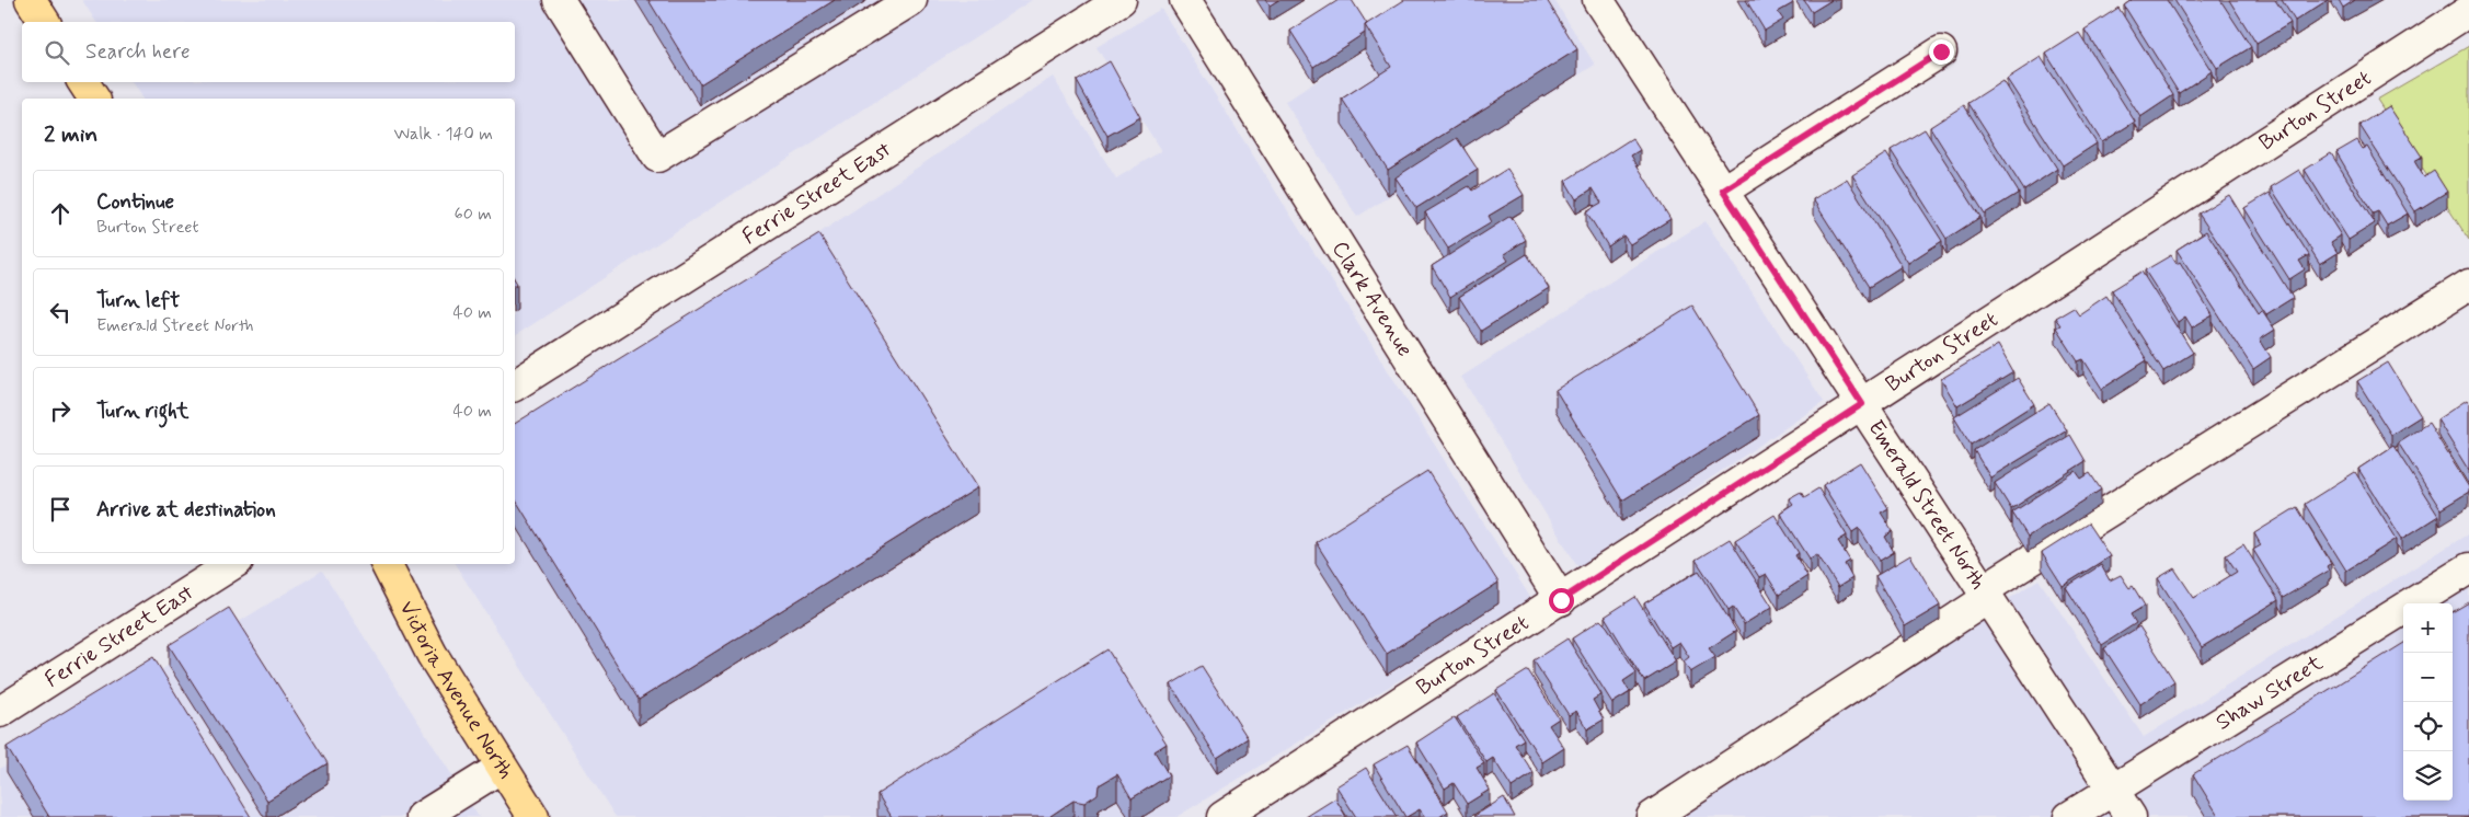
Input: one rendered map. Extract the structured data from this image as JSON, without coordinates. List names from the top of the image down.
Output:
{
  "streets": {
    "main road": ["Victoria Avenue North"],
    "street": [
      "Burton Street",
      "Ferrie Street East",
      "Clark Avenue",
      "Emerald Street North",
      "Shaw Street"
    ]
  },
  "crossings": [
    ["Burton Street", "Clark Avenue"],
    ["Burton Street", "Emerald Street North"],
    ["Emerald Street North", "Shaw Street"]
  ],
  "page": {
    "search": "Search here",
    "heading": ["2 min", "Walk · 140 m"],
    "list": [
      ["Continue", "Burton Street", "60 m"],
      ["Turn left", "Emerald Street North", "40 m"],
      ["Turn right", "40 m"],
      "Arrive at destination"
    ],
    "map_buttons": ["+", "−"]
  }
}
